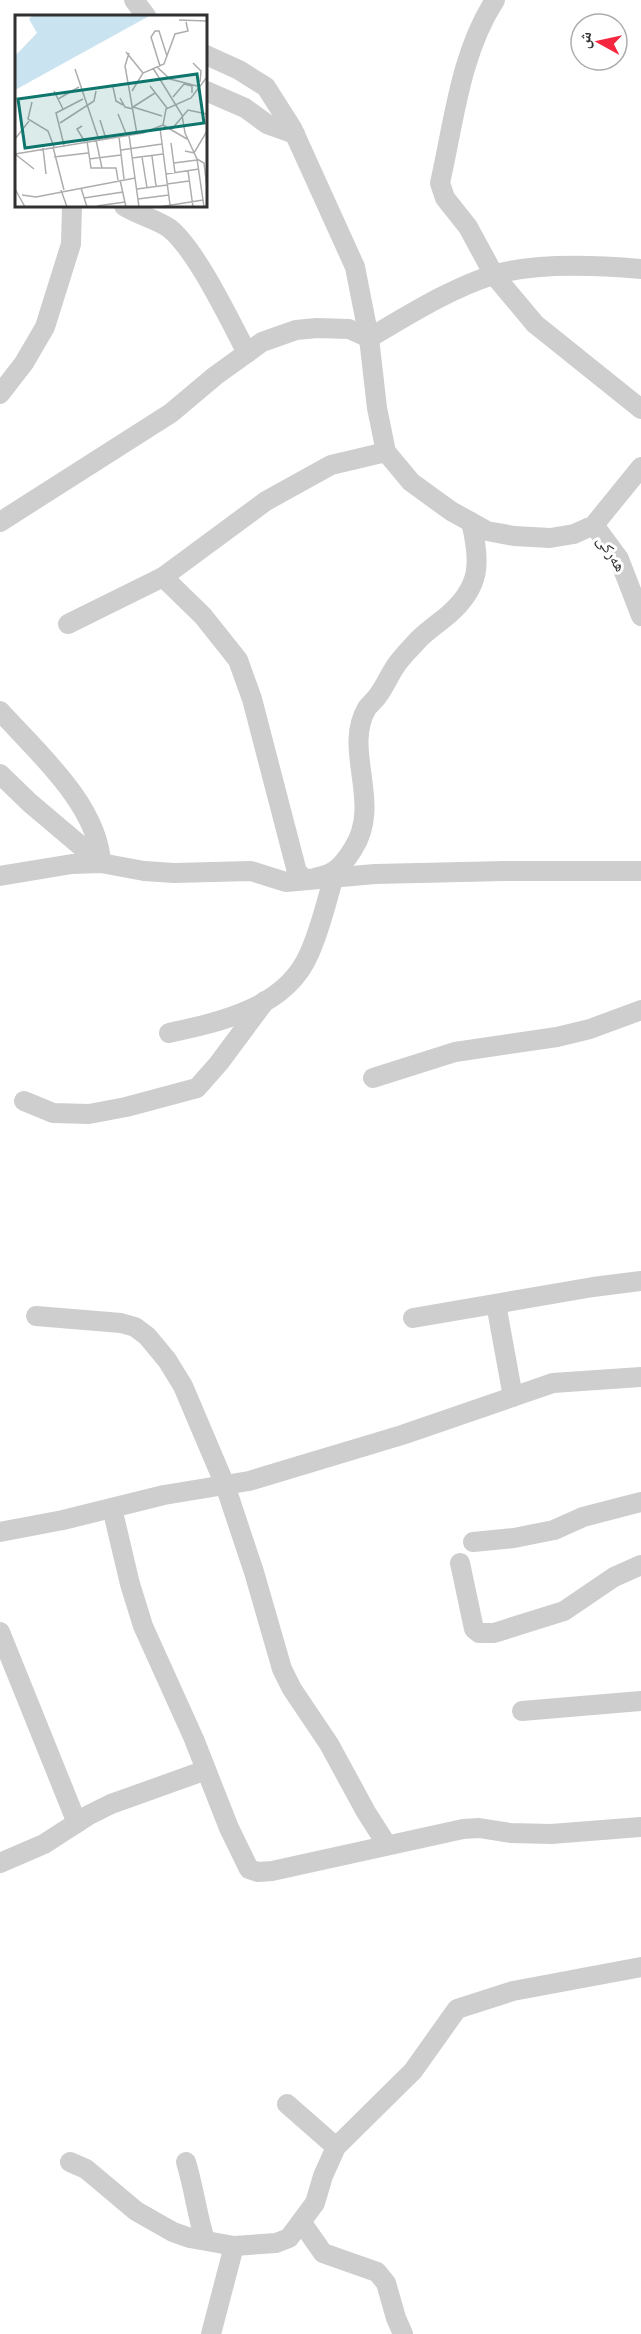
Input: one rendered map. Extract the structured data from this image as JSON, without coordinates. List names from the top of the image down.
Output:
{
  "streets": {
    "street": ["هەرکی"]
  },
  "north": "left"
}
